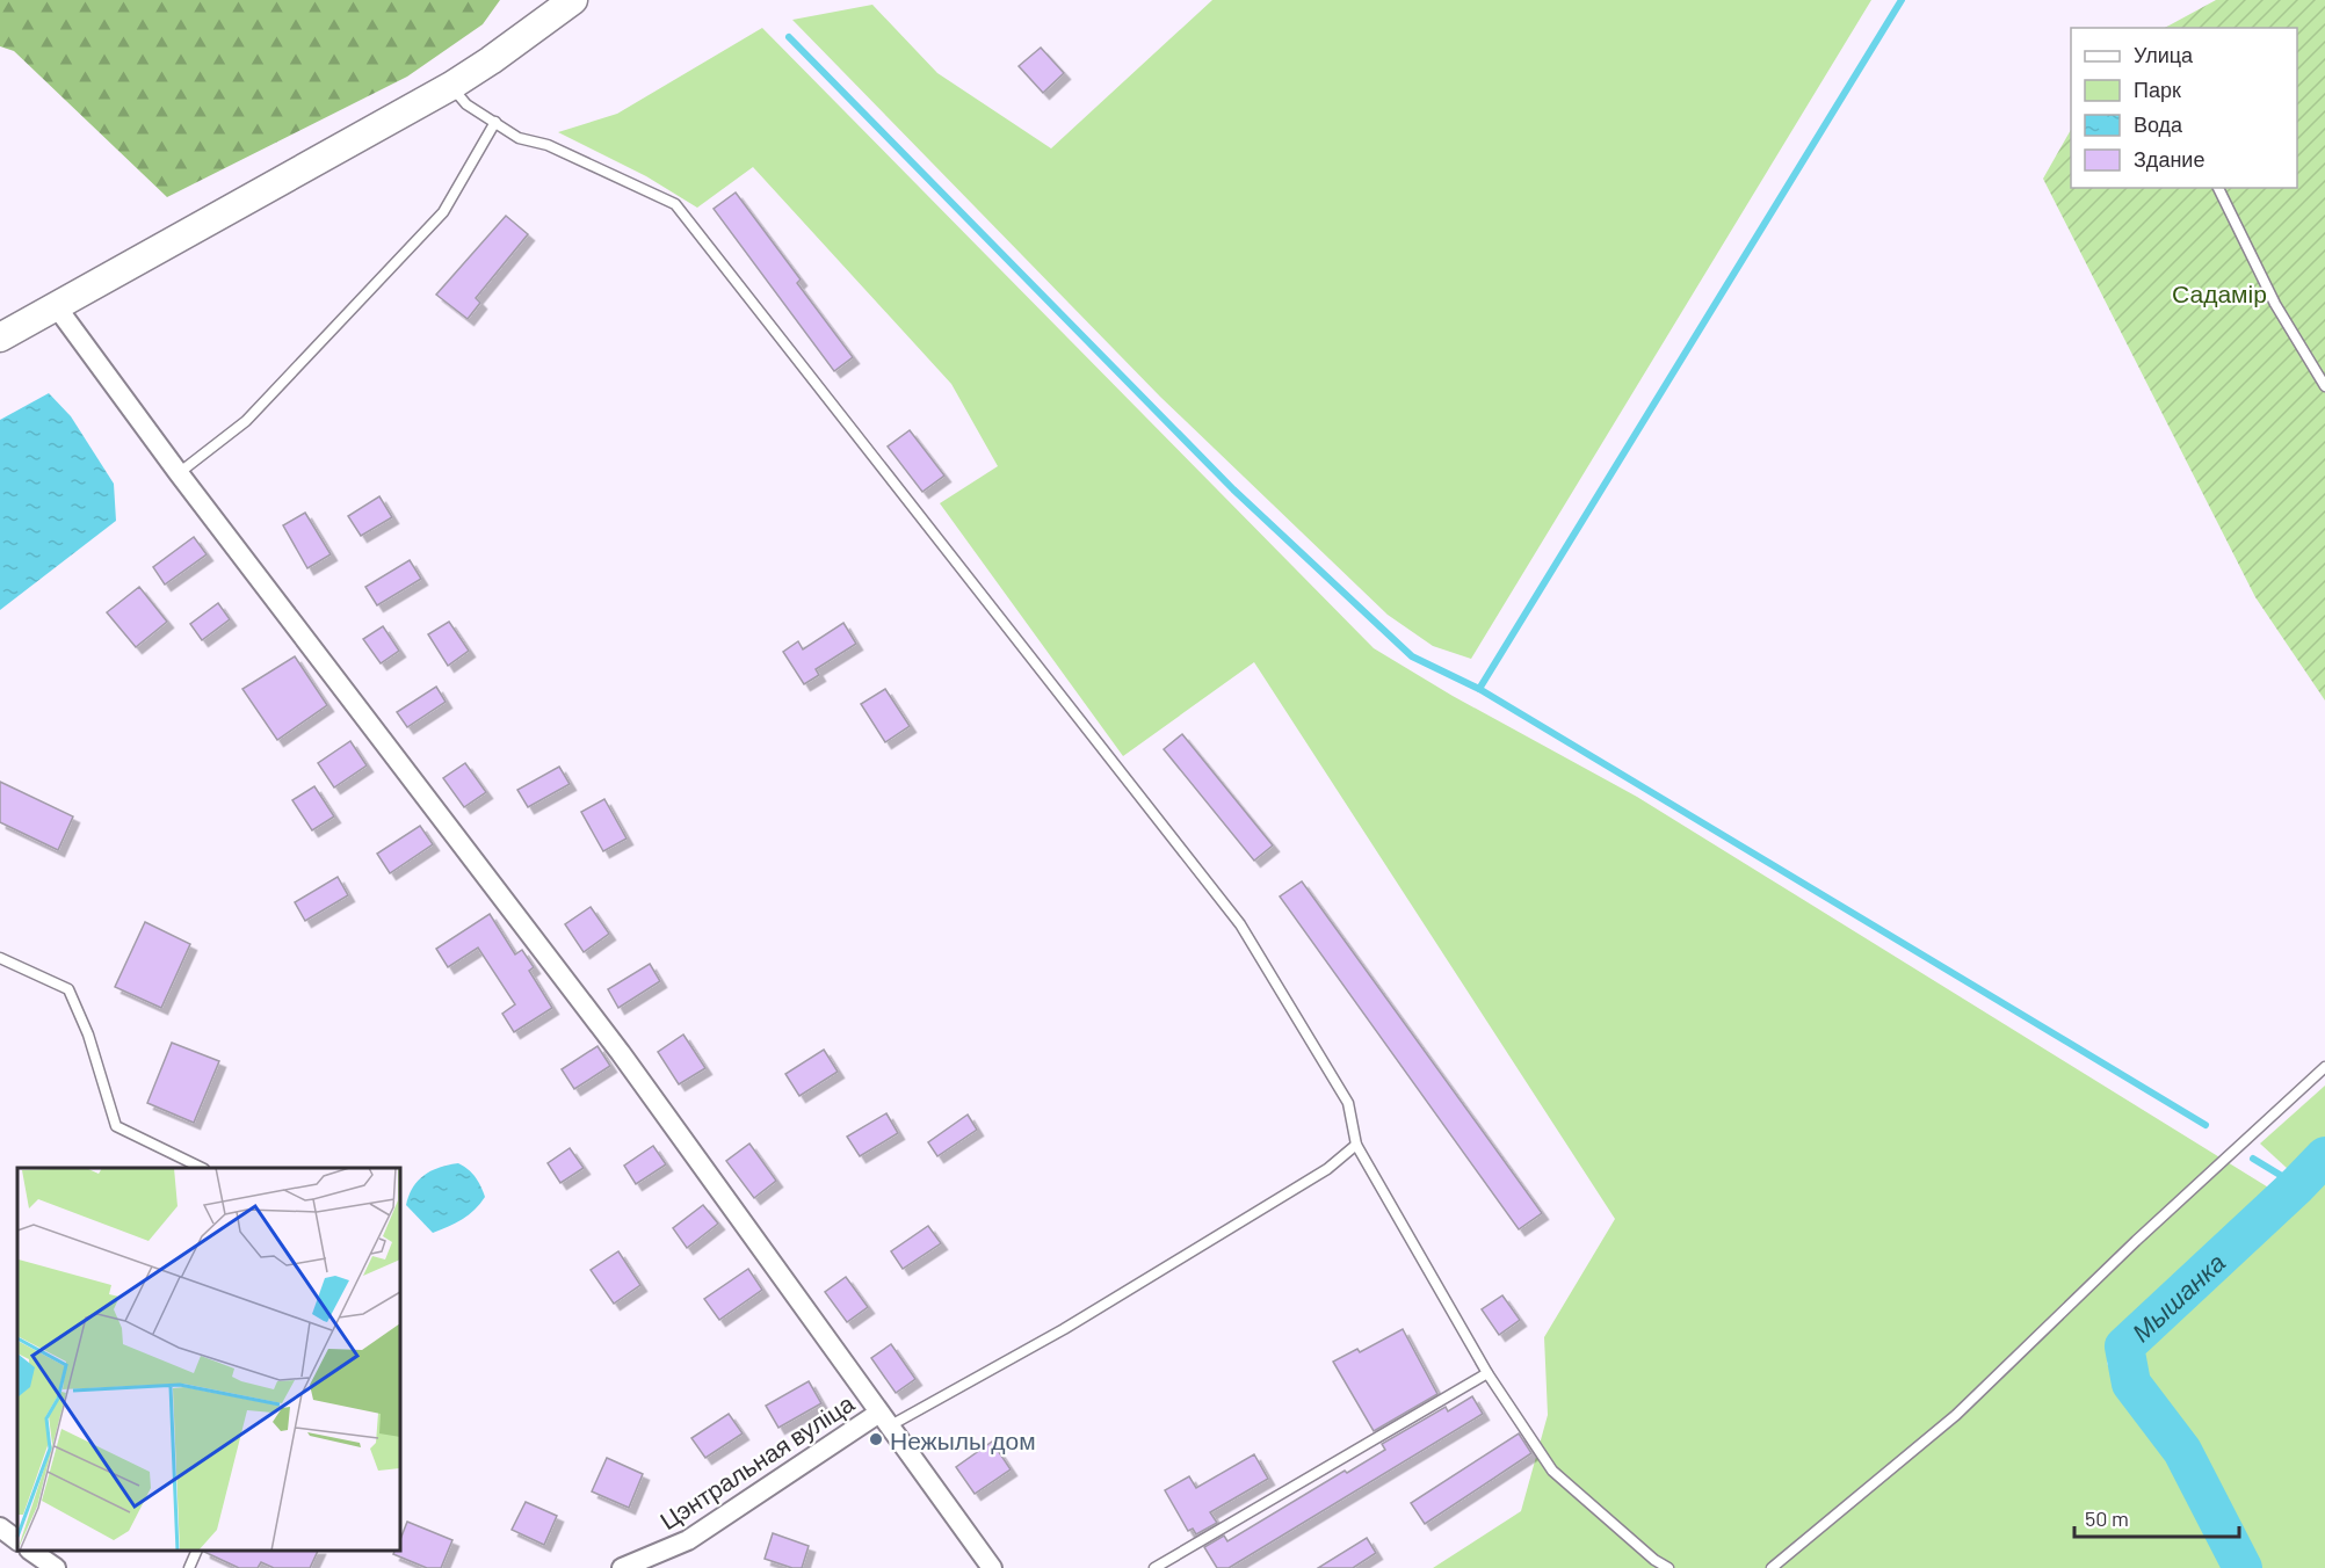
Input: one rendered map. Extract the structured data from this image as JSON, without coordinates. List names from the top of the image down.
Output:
{
  "streets": {
    "street": ["Цэнтральная вуліца"]
  },
  "water": ["Мышанка"],
  "parks": ["Садамір"],
  "places": ["Нежылы дом"],
  "legend": [
    "Улица",
    "Парк",
    "Вода",
    "Здание"
  ],
  "scale_bar": "50 m"
}
